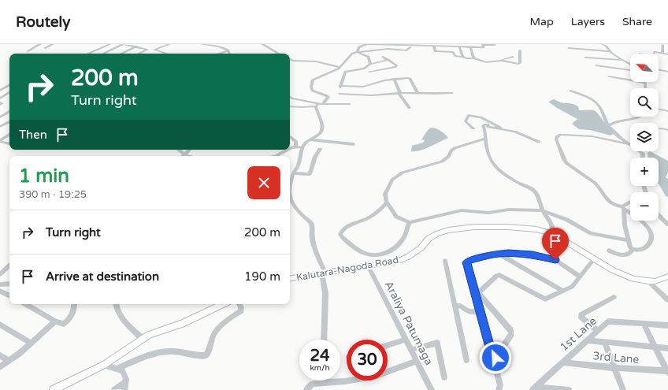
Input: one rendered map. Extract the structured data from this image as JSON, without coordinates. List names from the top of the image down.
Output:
{
  "streets": {
    "main road": ["Kalutara-Nagoda Road"],
    "street": ["Araliya Patumaga", "1st Lane", "3rd Lane"]
  },
  "crossings": [
    ["Kalutara-Nagoda Road", "Araliya Patumaga"],
    ["1st Lane", "3rd Lane"]
  ],
  "north": "top left",
  "page": {
    "header": "Routely",
    "nav": ["Map", "Layers", "Share"],
    "map_buttons": ["+", "−"],
    "turn": ["200 m", "Turn right"],
    "then": "Then",
    "heading": ["1 min", "390 m · 19:25"],
    "list": [
      {
        "name": "Turn right",
        "value": "200 m"
      },
      {
        "name": "Arrive at destination",
        "value": "190 m"
      }
    ],
    "speed": "24 km/h",
    "limit": "30"
  }
}
